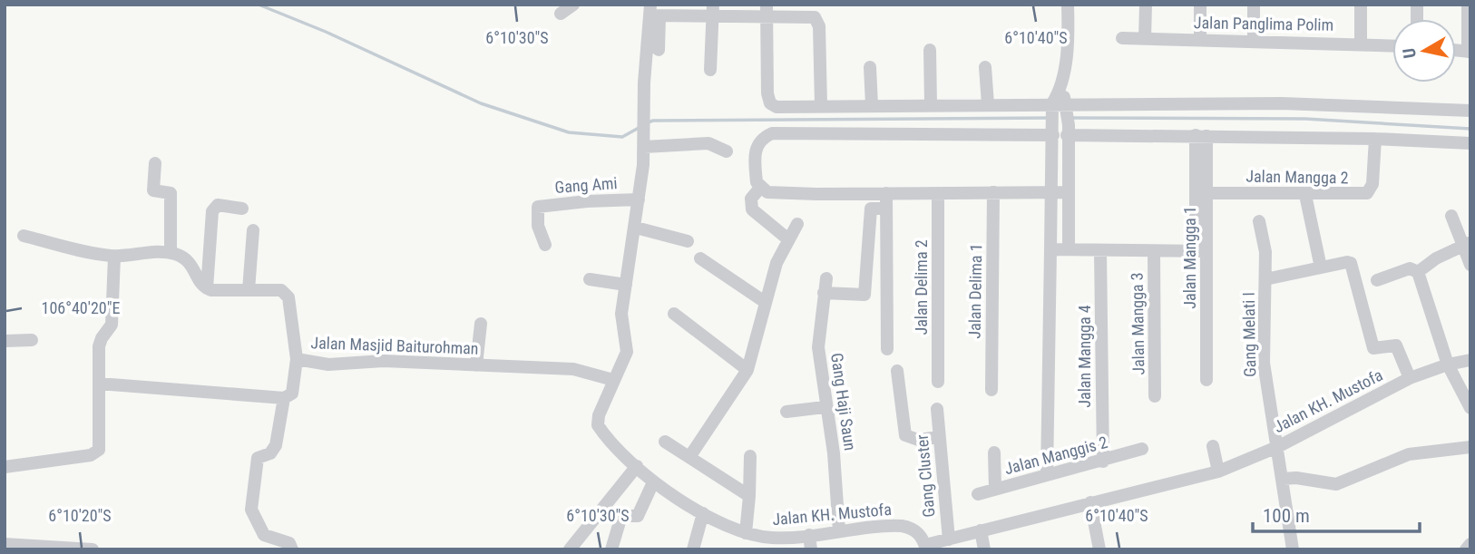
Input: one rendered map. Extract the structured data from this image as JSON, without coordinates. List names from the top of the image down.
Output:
{
  "streets": {
    "street": [
      "Jalan Panglima Polim",
      "Jalan Mangga 2",
      "Gang Ami",
      "Jalan Mangga 1",
      "Jalan Delima 2",
      "Jalan Delima 1",
      "Jalan Mangga 3",
      "Gang Melati I",
      "Jalan Masjid Baiturohman",
      "Jalan Mangga 4",
      "Jalan KH. Mustofa",
      "Gang Haji Saun",
      "Jalan Manggis 2",
      "Gang Cluster"
    ]
  },
  "crossings": [
    ["Jalan Mangga 2", "Jalan Mangga 1"],
    ["Gang Ami", "Jalan KH. Mustofa"],
    ["Gang Melati I", "Jalan KH. Mustofa"],
    ["Jalan Masjid Baiturohman", "Jalan KH. Mustofa"],
    ["Jalan Mangga 4", "Jalan Manggis 2"],
    ["Jalan KH. Mustofa", "Gang Haji Saun"],
    ["Jalan KH. Mustofa", "Gang Cluster"]
  ],
  "scale_bar": "100 m",
  "north": "left",
  "coordinates": [
    "6°10'30\"S",
    "6°10'40\"S",
    "106°40'20\"E",
    "6°10'20\"S"
  ]
}
